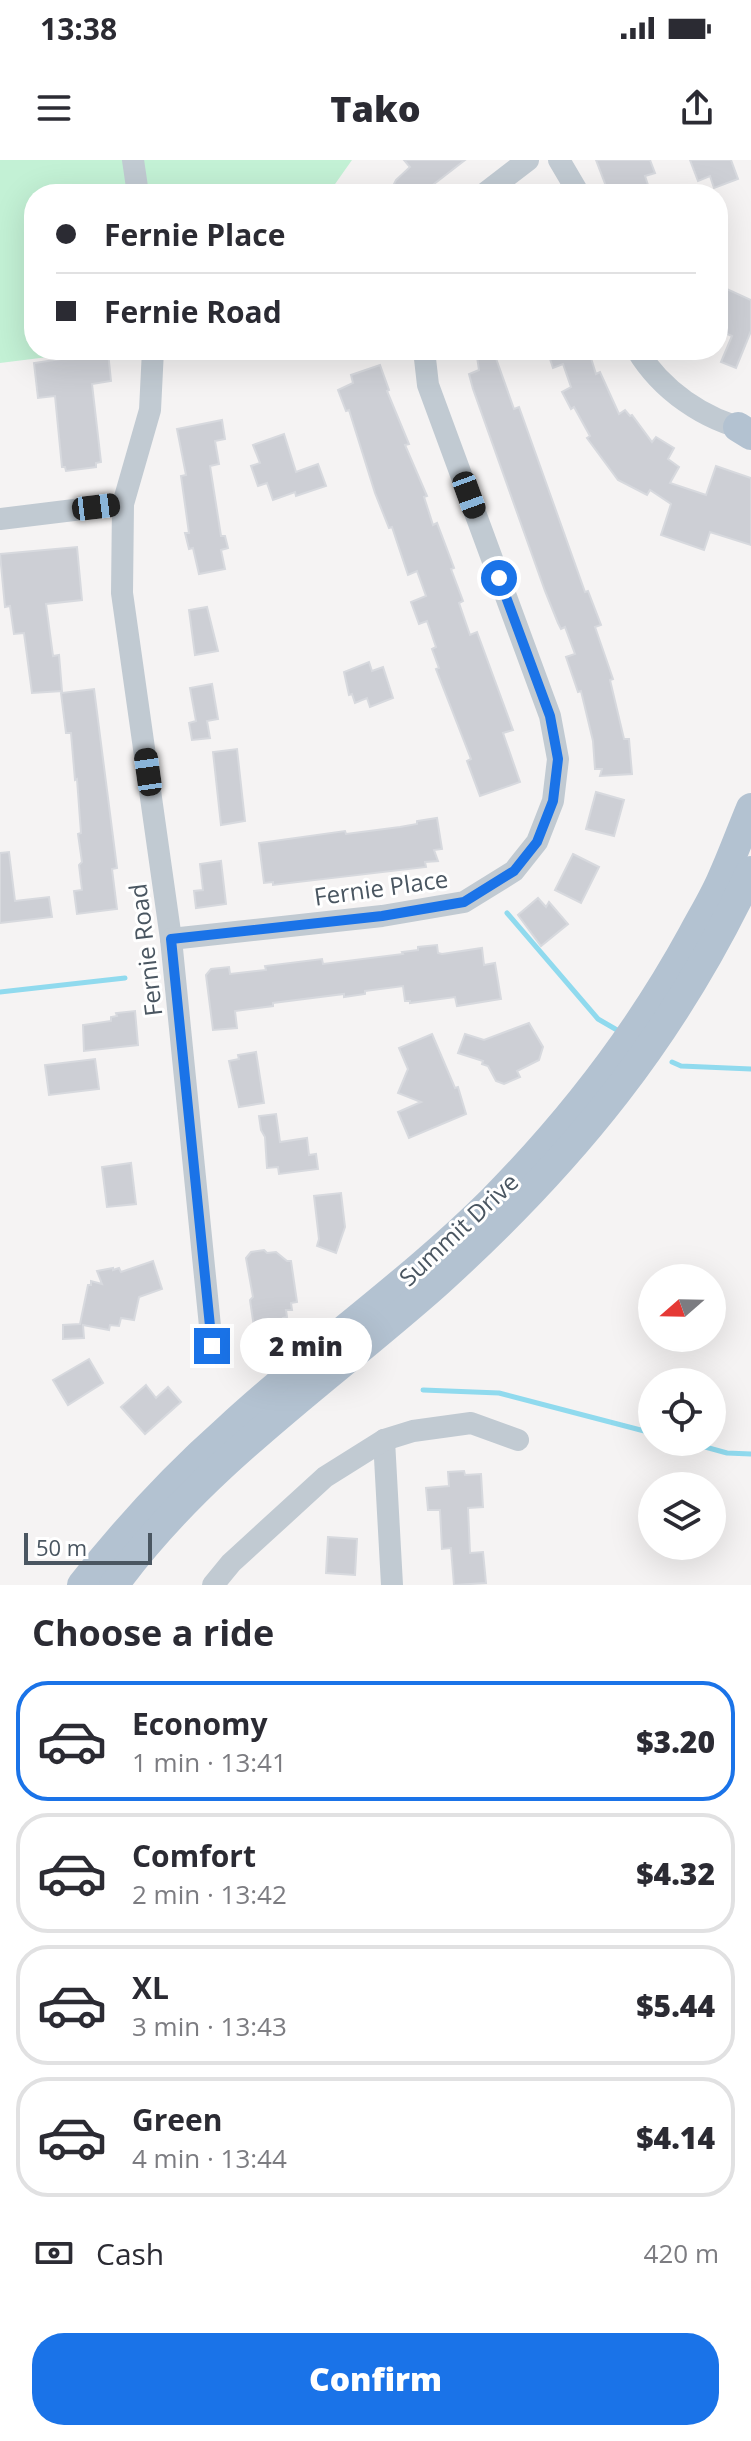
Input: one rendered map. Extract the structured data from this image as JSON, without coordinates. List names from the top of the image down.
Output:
{
  "streets": {
    "main road": ["Summit Drive"],
    "street": ["Fernie Place", "Fernie Road"]
  },
  "crossings": [
    ["Fernie Place", "Fernie Road"]
  ],
  "scale_bar": "50 m",
  "north": "left",
  "page": {
    "status": "13:38",
    "header": "Tako",
    "banner": ["Fernie Place", "Fernie Road"],
    "bubble": "2 min",
    "scale": "50 m",
    "heading": "Choose a ride",
    "list": [
      {
        "name": "Economy",
        "note": "1 min · 13:41",
        "value": "$3.20"
      },
      {
        "name": "Comfort",
        "note": "2 min · 13:42",
        "value": "$4.32"
      },
      {
        "name": "XL",
        "note": "3 min · 13:43",
        "value": "$5.44"
      },
      {
        "name": "Green",
        "note": "4 min · 13:44",
        "value": "$4.14"
      }
    ],
    "pay": ["Cash", "420 m"],
    "buttons": "Confirm"
  }
}
